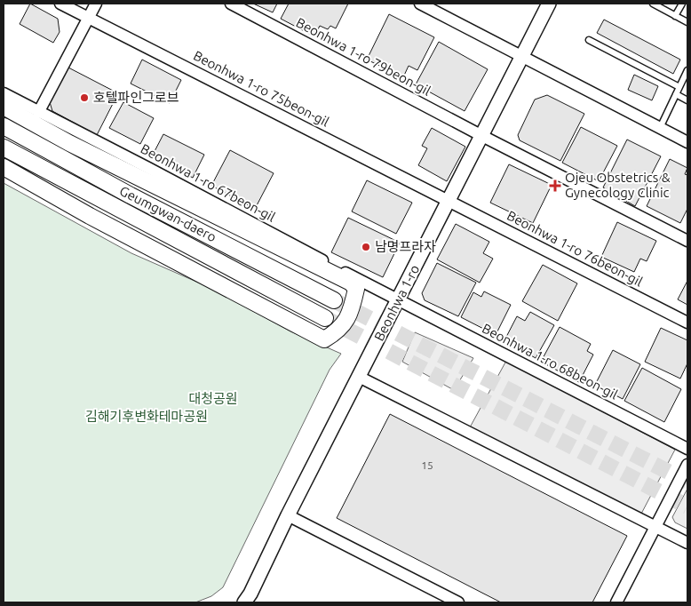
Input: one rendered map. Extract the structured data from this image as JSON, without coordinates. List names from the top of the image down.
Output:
{
  "streets": {
    "main road": ["Geumgwan-daero"],
    "street": [
      "Beonhwa 1-ro 79beon-gil",
      "Beonhwa 1-ro 75beon-gil",
      "Beonhwa 1-ro 67beon-gil",
      "Beonhwa 1-ro 76beon-gil",
      "Beonhwa 1-ro",
      "Beonhwa 1-ro 68beon-gil"
    ]
  },
  "crossings": [
    ["Beonhwa 1-ro 79beon-gil", "Beonhwa 1-ro"],
    ["Beonhwa 1-ro 75beon-gil", "Beonhwa 1-ro 76beon-gil"],
    ["Beonhwa 1-ro 75beon-gil", "Beonhwa 1-ro"],
    ["Beonhwa 1-ro 67beon-gil", "Beonhwa 1-ro"],
    ["Beonhwa 1-ro 67beon-gil", "Beonhwa 1-ro 68beon-gil"],
    ["Beonhwa 1-ro 76beon-gil", "Beonhwa 1-ro"],
    ["Beonhwa 1-ro", "Beonhwa 1-ro 68beon-gil"]
  ],
  "parks": ["대청공원", "김해기후변화테마공원"],
  "places": {
    "other": ["호텔파인그로브", "남명프라자"],
    "health": ["Ojeu Obstetrics & Gynecology Clinic"]
  },
  "house_numbers": ["15"]
}
